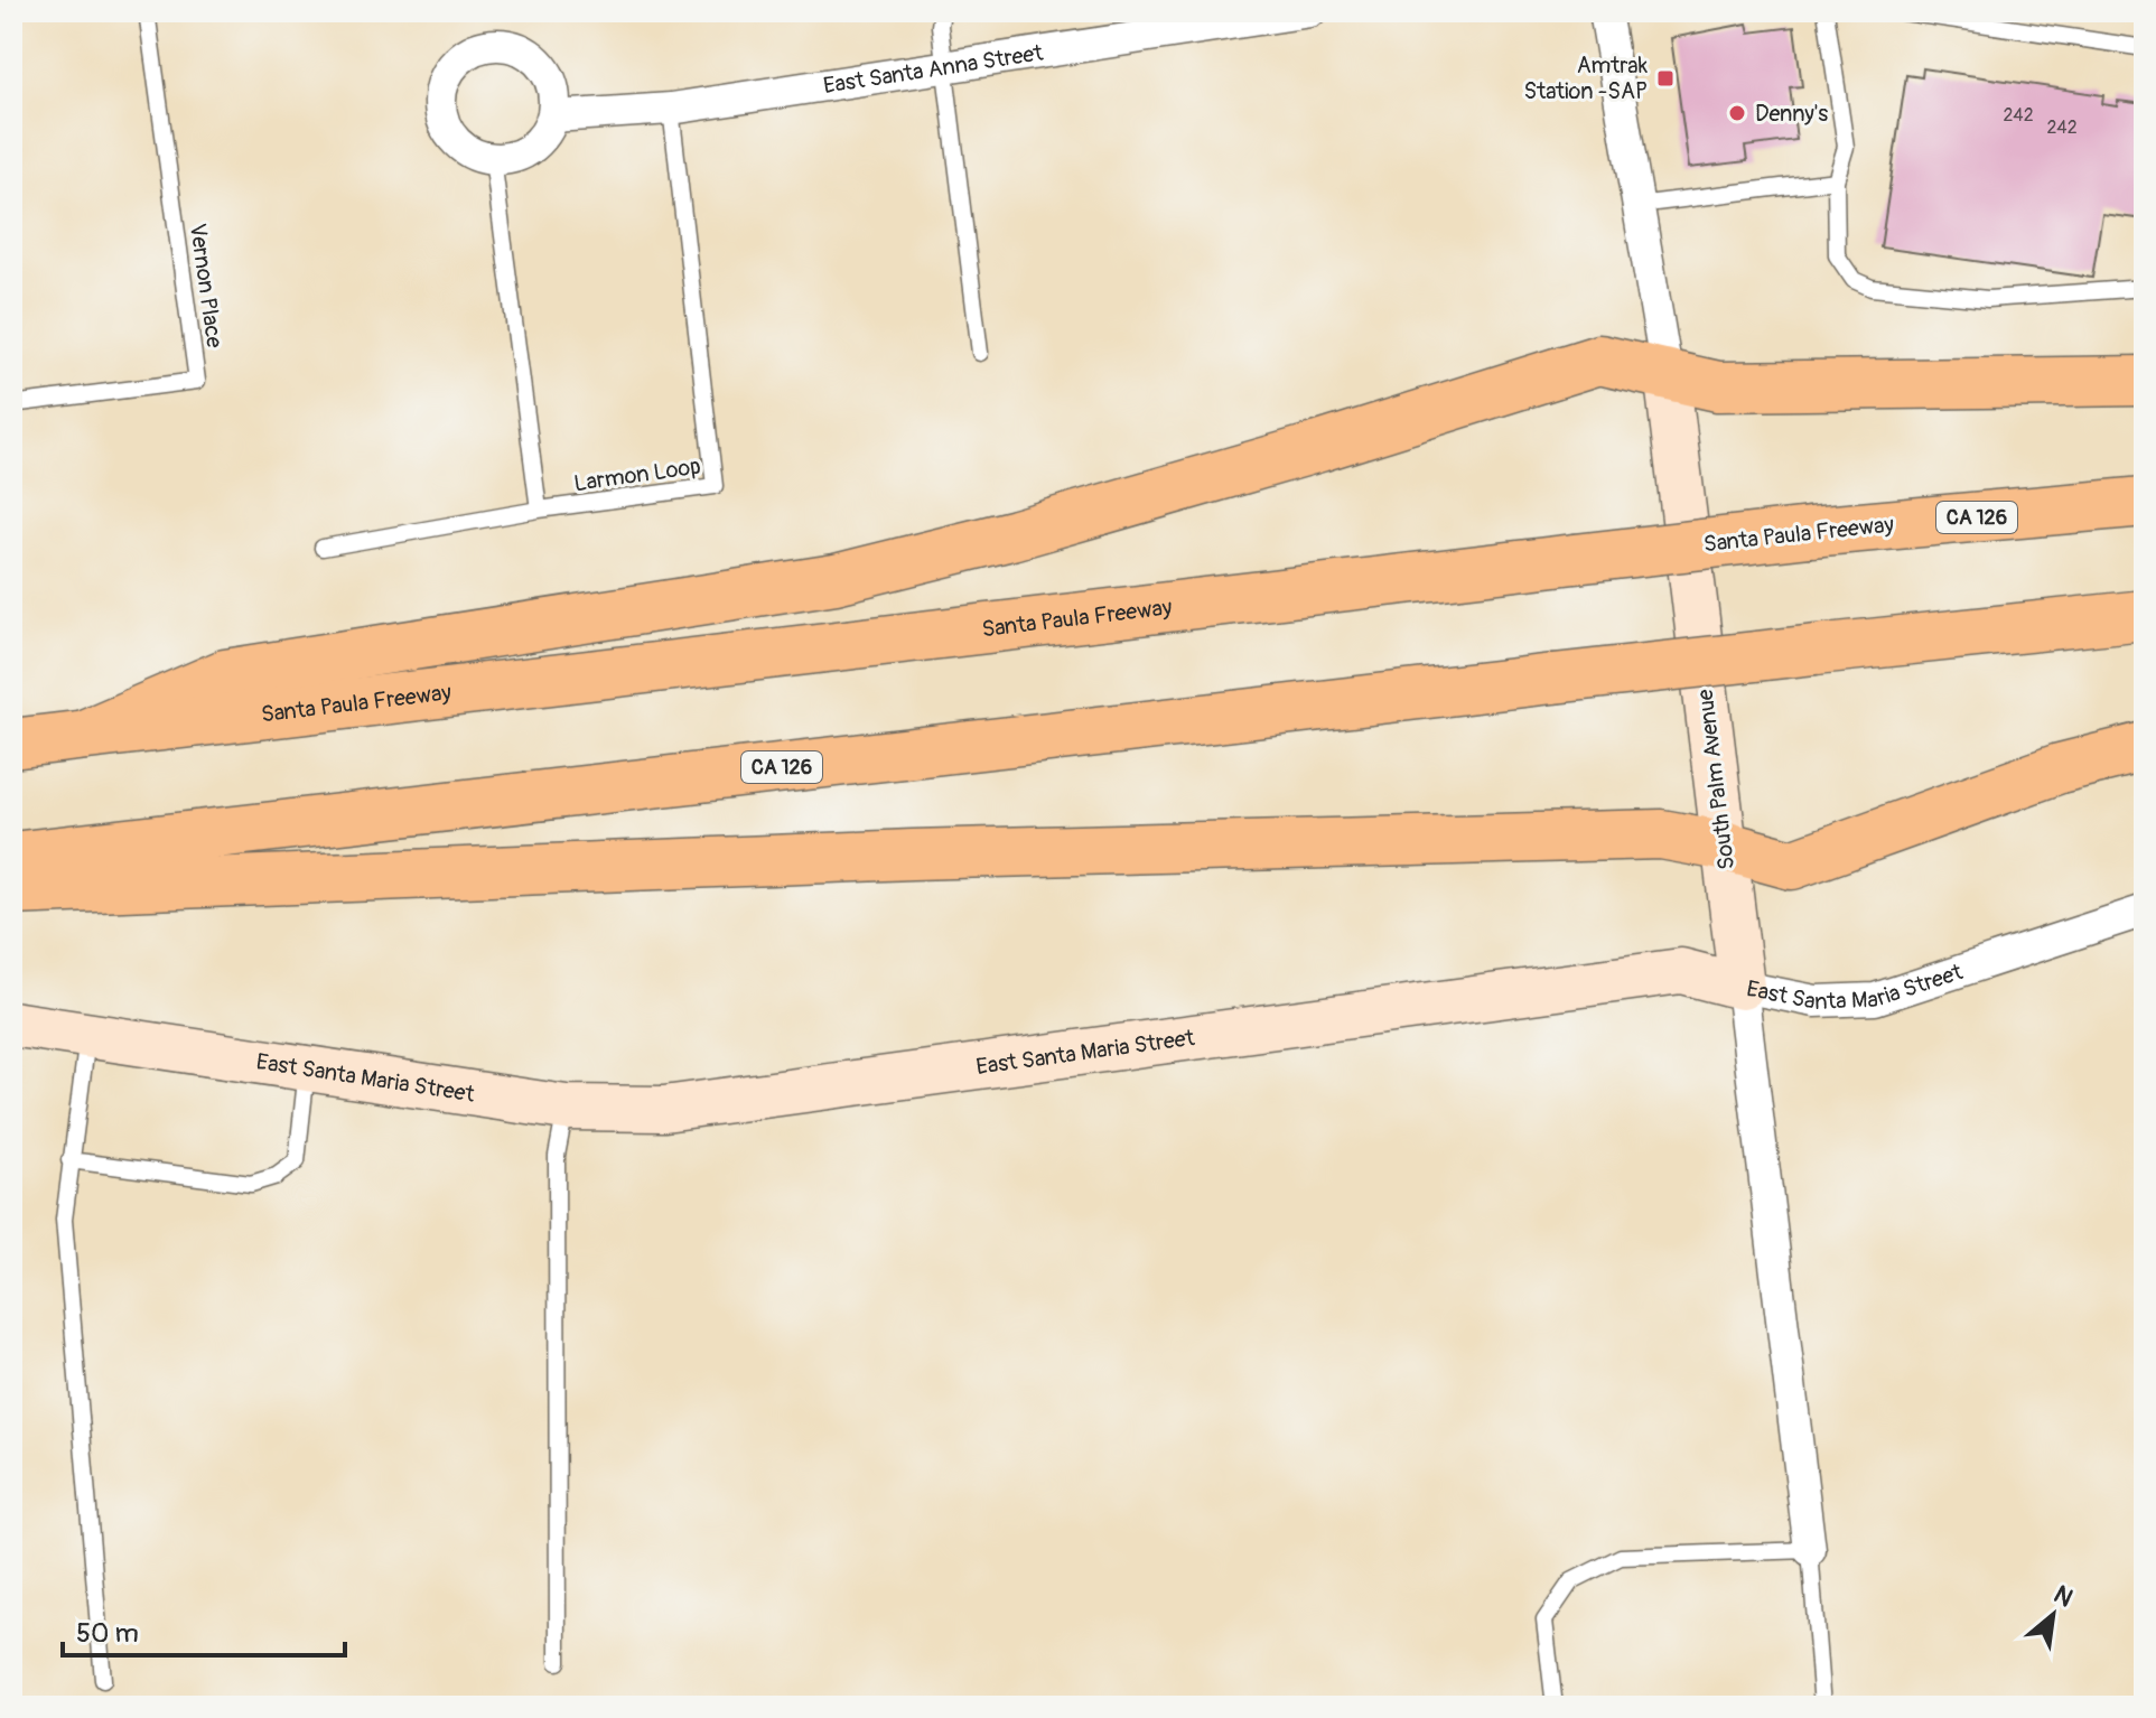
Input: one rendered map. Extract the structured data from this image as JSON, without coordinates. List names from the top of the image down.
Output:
{
  "streets": {
    "highway": ["CA 126", "Santa Paula Freeway"],
    "street": ["East Santa Anna Street", "South Palm Avenue", "East Santa Maria Street"],
    "lane": ["Vernon Place", "Larmon Loop"]
  },
  "crossings": [
    ["East Santa Anna Street", "Larmon Loop"],
    ["South Palm Avenue", "East Santa Maria Street"]
  ],
  "places": {
    "transit": ["Amtrak Station -SAP"],
    "other": ["Denny's"]
  },
  "house_numbers": ["242", "242"],
  "scale_bar": "50 m",
  "north": "top right"
}
